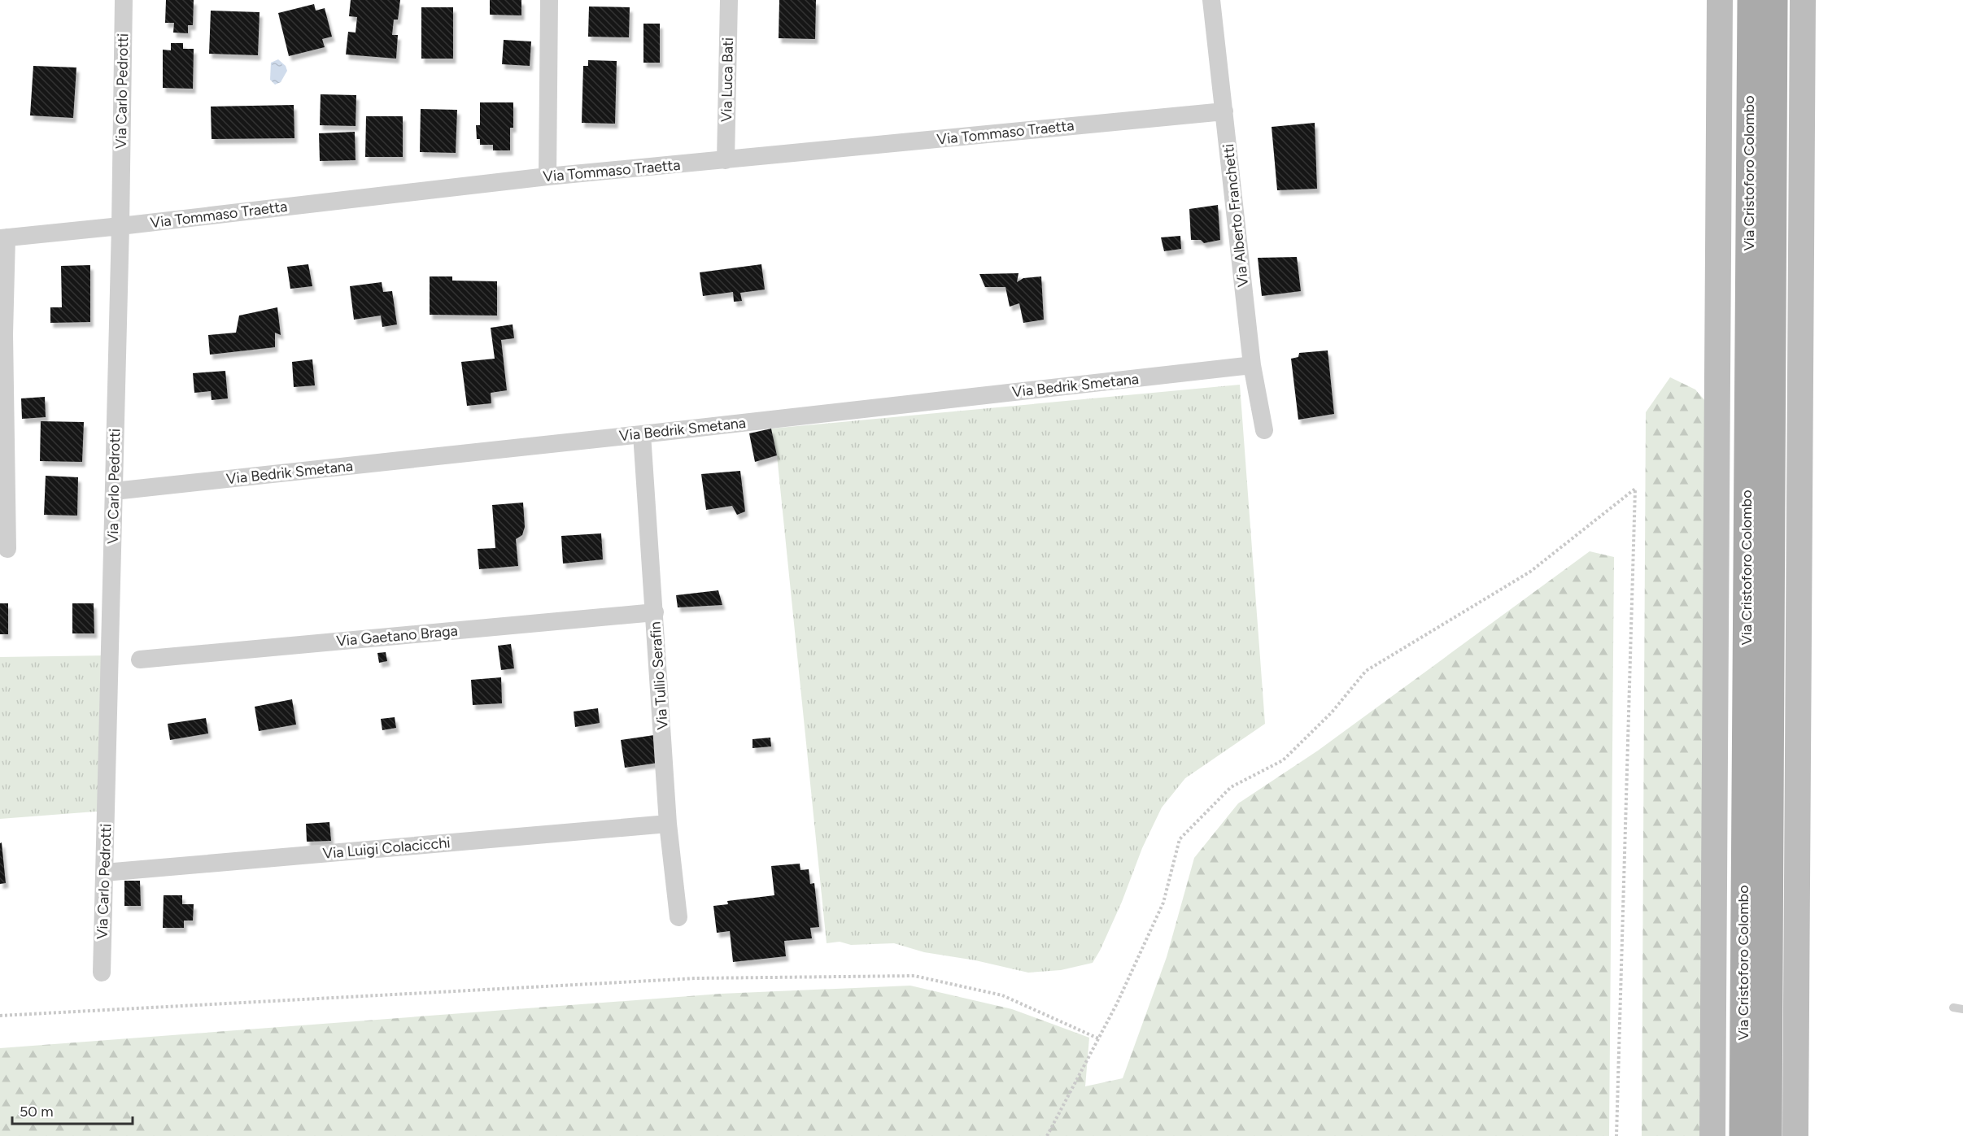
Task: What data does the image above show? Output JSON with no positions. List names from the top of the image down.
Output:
{
  "streets": {
    "main road": ["Via Cristoforo Colombo"],
    "street": [
      "Via Luca Bati",
      "Via Carlo Pedrotti",
      "Via Tommaso Traetta",
      "Via Alberto Franchetti",
      "Via Bedrik Smetana",
      "Via Gaetano Braga",
      "Via Tullio Serafin",
      "Via Luigi Colacicchi"
    ]
  },
  "crossings": [
    ["Via Luca Bati", "Via Tommaso Traetta"],
    ["Via Carlo Pedrotti", "Via Tommaso Traetta"],
    ["Via Carlo Pedrotti", "Via Bedrik Smetana"],
    ["Via Carlo Pedrotti", "Via Luigi Colacicchi"],
    ["Via Tommaso Traetta", "Via Alberto Franchetti"],
    ["Via Alberto Franchetti", "Via Bedrik Smetana"],
    ["Via Bedrik Smetana", "Via Tullio Serafin"],
    ["Via Gaetano Braga", "Via Tullio Serafin"],
    ["Via Tullio Serafin", "Via Luigi Colacicchi"]
  ],
  "scale_bar": "50 m"
}
